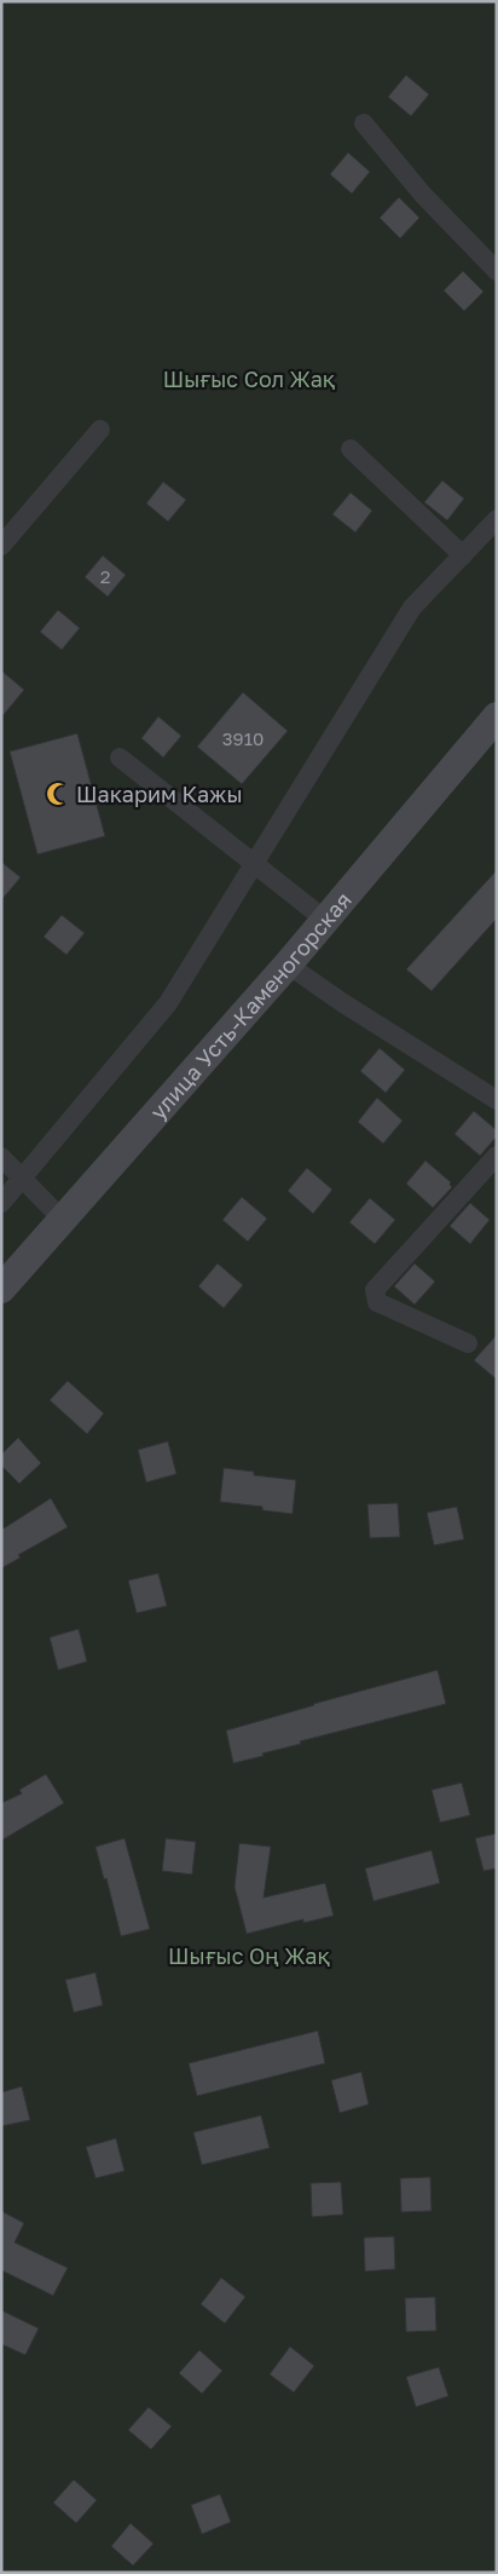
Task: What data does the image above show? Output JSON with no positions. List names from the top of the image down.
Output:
{
  "streets": {
    "street": ["улица Усть-Каменогорская"]
  },
  "parks": ["Шығыс Сол Жақ", "Шығыс Оң Жақ"],
  "places": {
    "mosque": ["Шакарим Кажы"]
  },
  "house_numbers": ["2", "3910"]
}
